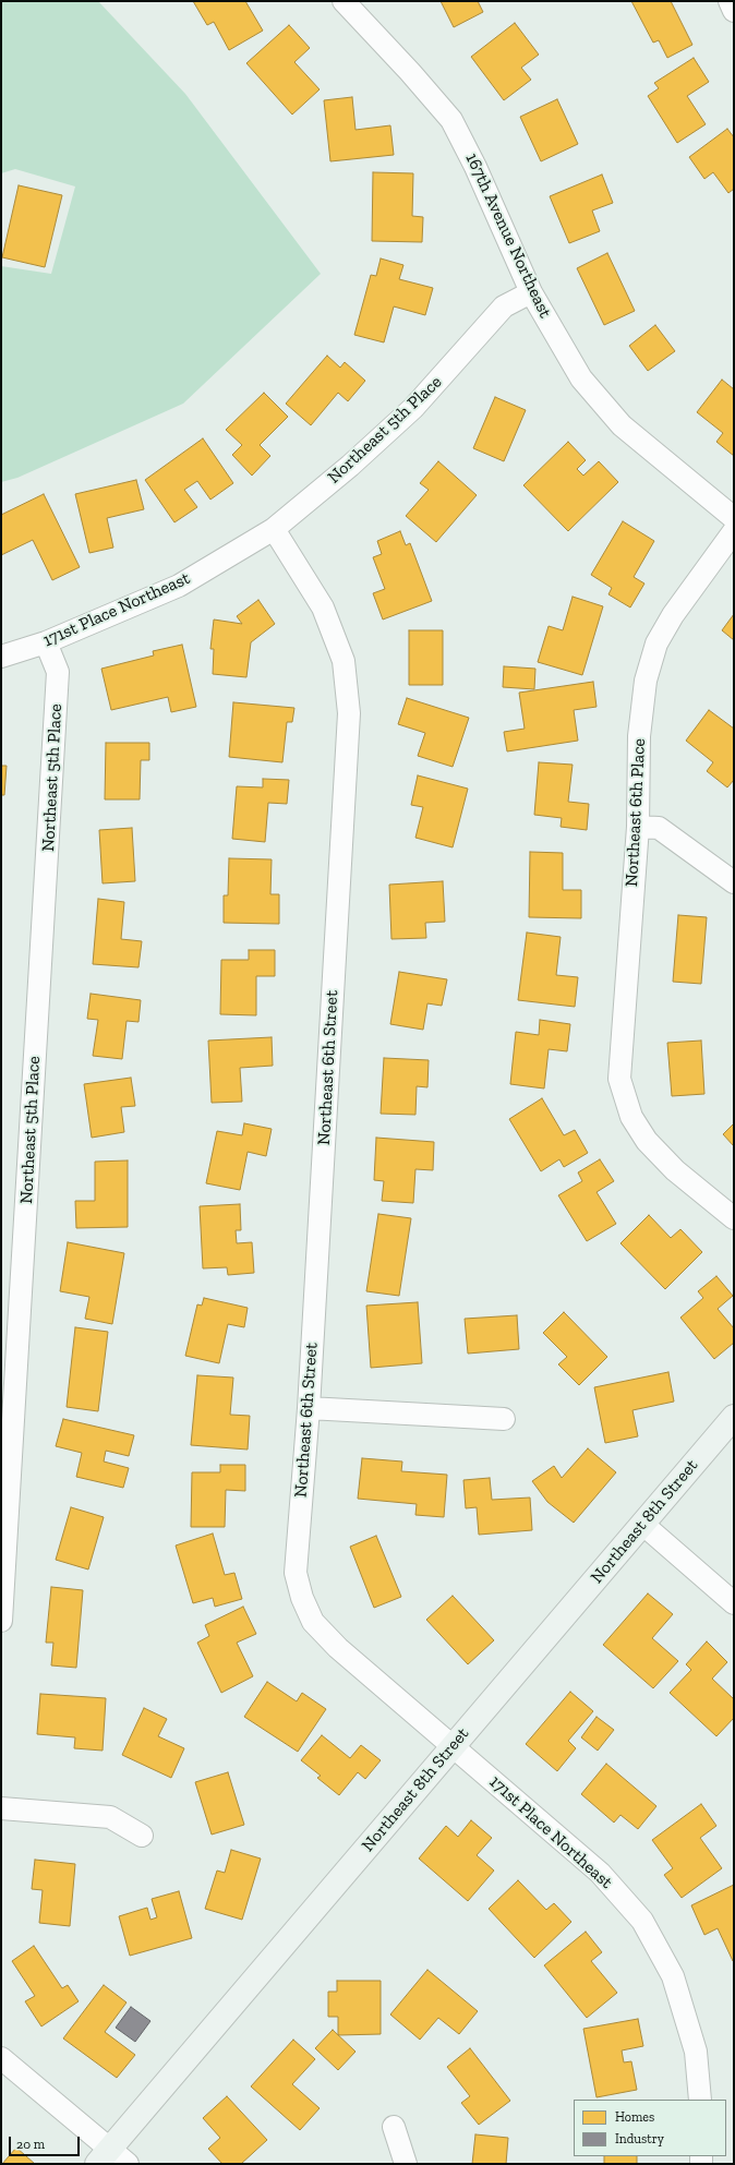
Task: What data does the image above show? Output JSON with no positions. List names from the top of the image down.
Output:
{
  "streets": {
    "street": [
      "167th Avenue Northeast",
      "Northeast 5th Place",
      "171st Place Northeast",
      "Northeast 6th Place",
      "Northeast 6th Street",
      "Northeast 8th Street"
    ]
  },
  "crossings": [
    ["167th Avenue Northeast", "Northeast 5th Place"],
    ["Northeast 5th Place", "171st Place Northeast"],
    ["Northeast 5th Place", "Northeast 6th Street"],
    ["171st Place Northeast", "Northeast 6th Street"],
    ["171st Place Northeast", "Northeast 8th Street"]
  ],
  "legend": ["Homes", "Industry"],
  "scale_bar": "20 m"
}
